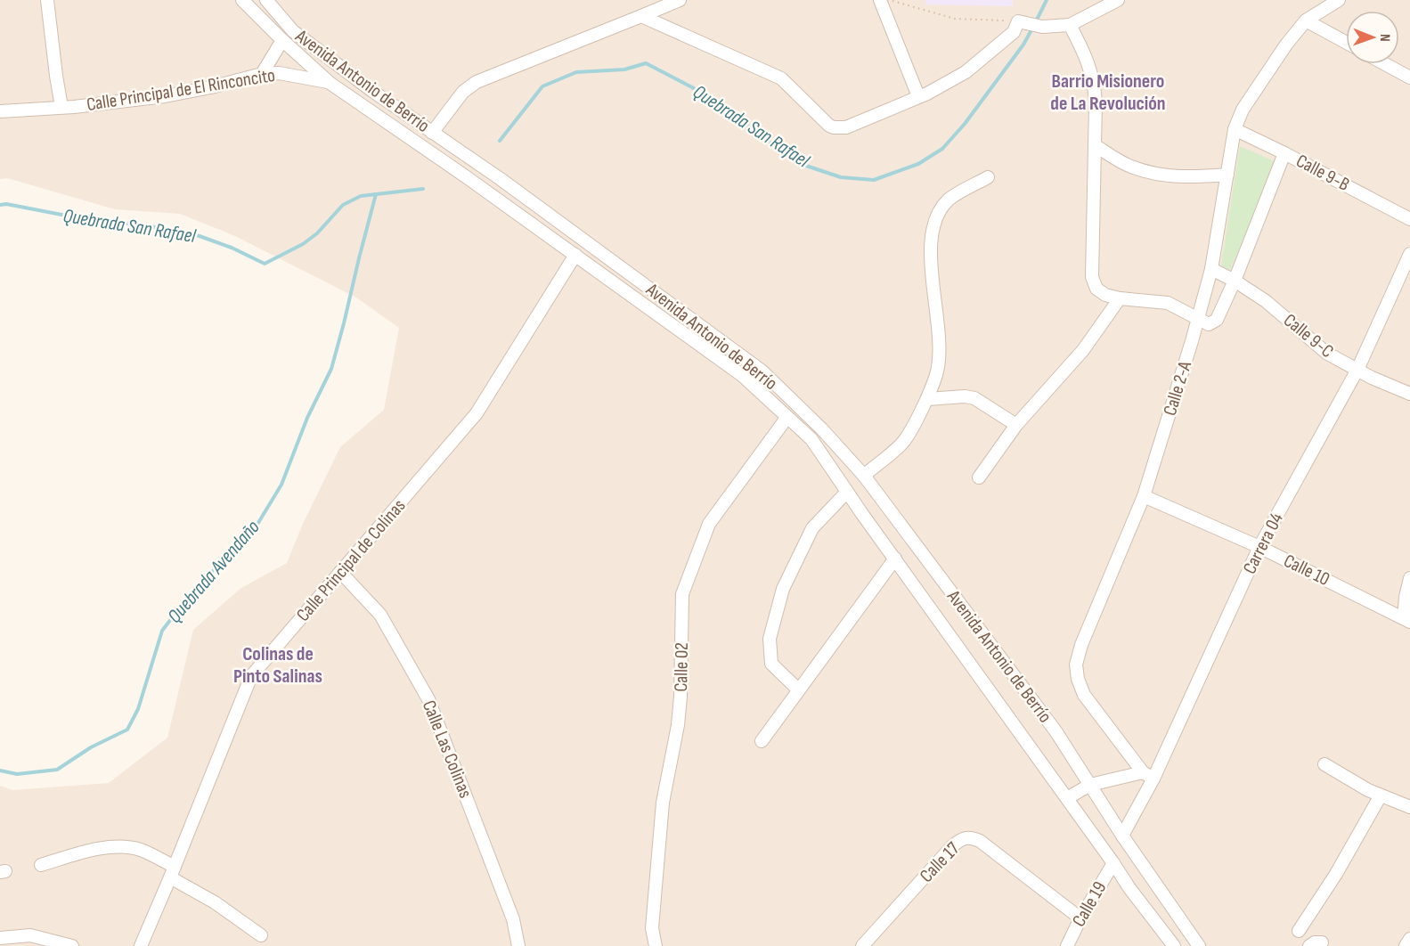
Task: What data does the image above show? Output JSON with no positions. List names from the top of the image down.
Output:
{
  "streets": {
    "street": [
      "Avenida Antonio de Berrío",
      "Calle Principal de El Rinconcito",
      "Calle 9-B",
      "Calle 9-C",
      "Calle 2-A",
      "Carrera 04",
      "Calle Principal de Colinas",
      "Calle 10",
      "Calle 02",
      "Calle Las Colinas",
      "Calle 17",
      "Calle 19"
    ]
  },
  "crossings": [
    ["Avenida Antonio de Berrío", "Calle Principal de El Rinconcito"],
    ["Avenida Antonio de Berrío", "Carrera 04"],
    ["Avenida Antonio de Berrío", "Calle Principal de Colinas"],
    ["Avenida Antonio de Berrío", "Calle 02"],
    ["Avenida Antonio de Berrío", "Calle 19"],
    ["Calle 9-B", "Calle 2-A"],
    ["Calle 9-C", "Calle 2-A"],
    ["Calle 9-C", "Carrera 04"],
    ["Calle 2-A", "Carrera 04"],
    ["Calle 2-A", "Calle 10"],
    ["Carrera 04", "Calle 10"],
    ["Calle Principal de Colinas", "Calle Las Colinas"],
    ["Calle 17", "Calle 19"]
  ],
  "districts": ["Barrio Misionero de La Revolución", "Colinas de Pinto Salinas"],
  "water": ["Quebrada San Rafael", "Quebrada Avendaño"],
  "north": "right"
}
